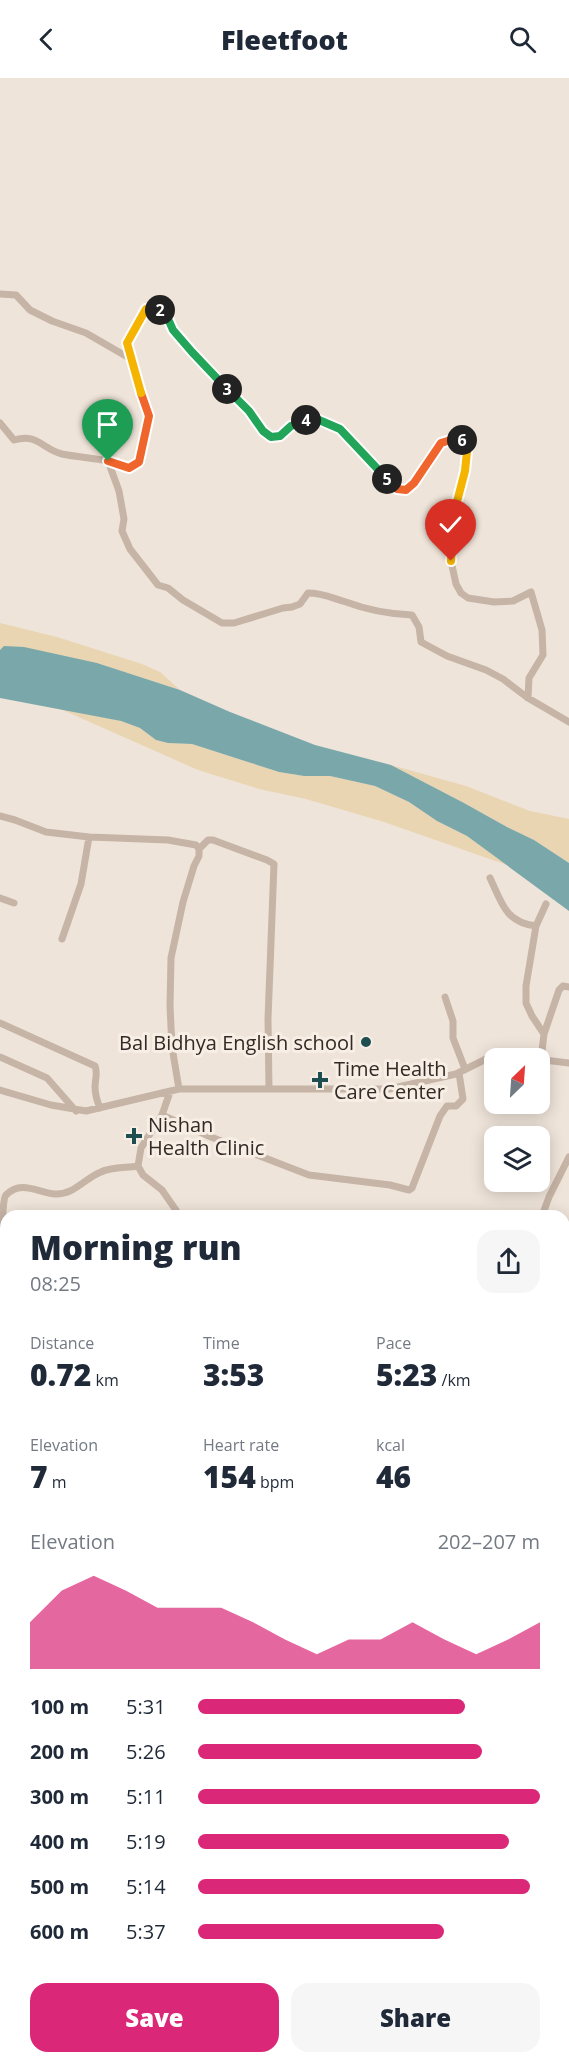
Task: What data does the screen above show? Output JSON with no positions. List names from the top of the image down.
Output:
{
  "places": {
    "other": ["Bal Bidhya English school"],
    "health": ["Time Health Care Center", "Nishan Health Clinic"]
  },
  "north": "top right",
  "page": {
    "header": "Fleetfoot",
    "pins": [
      "2",
      "3",
      "4",
      "6",
      "5"
    ],
    "heading": ["Morning run", "08:25"],
    "stats": [
      ["Distance", "0.72 km"],
      ["Time", "3:53"],
      ["Pace", "5:23 /km"],
      ["Elevation", "7 m"],
      ["Heart rate", "154 bpm"],
      ["kcal", "46"]
    ],
    "chart": ["Elevation", "202–207 m"],
    "list": [
      {
        "name": "100 m",
        "note": "5:31"
      },
      {
        "name": "200 m",
        "note": "5:26"
      },
      {
        "name": "300 m",
        "note": "5:11"
      },
      {
        "name": "400 m",
        "note": "5:19"
      },
      {
        "name": "500 m",
        "note": "5:14"
      },
      {
        "name": "600 m",
        "note": "5:37"
      }
    ],
    "buttons": ["Save", "Share"]
  }
}
